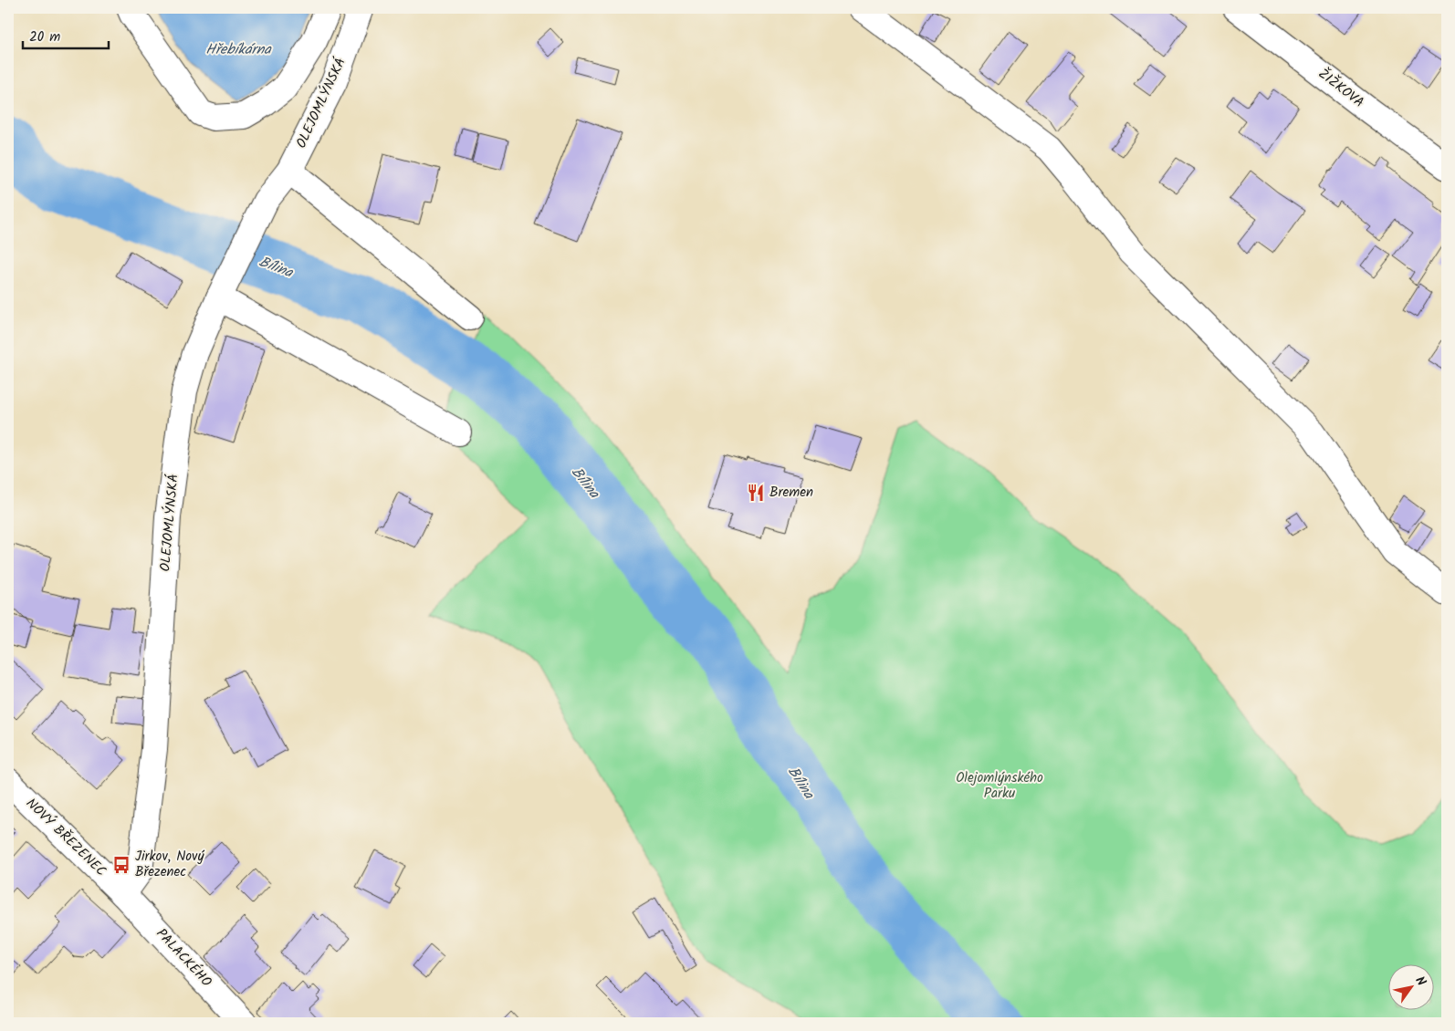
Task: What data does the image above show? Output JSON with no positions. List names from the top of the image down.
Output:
{
  "streets": {
    "street": [
      "ŽIŽKOVA",
      "OLEJOMLÝNSKÁ",
      "NOVÝ BŘEZENEC",
      "PALACKÉHO"
    ]
  },
  "crossings": [
    ["OLEJOMLÝNSKÁ", "NOVÝ BŘEZENEC"],
    ["OLEJOMLÝNSKÁ", "PALACKÉHO"],
    ["NOVÝ BŘEZENEC", "PALACKÉHO"]
  ],
  "water": ["Hřebíkárna", "Bílina"],
  "parks": ["Olejomlýnského Parku"],
  "places": {
    "restaurant": ["Bremen"],
    "bus stop": ["Jirkov, Nový Březenec"]
  },
  "scale_bar": "20 m",
  "north": "top right"
}
